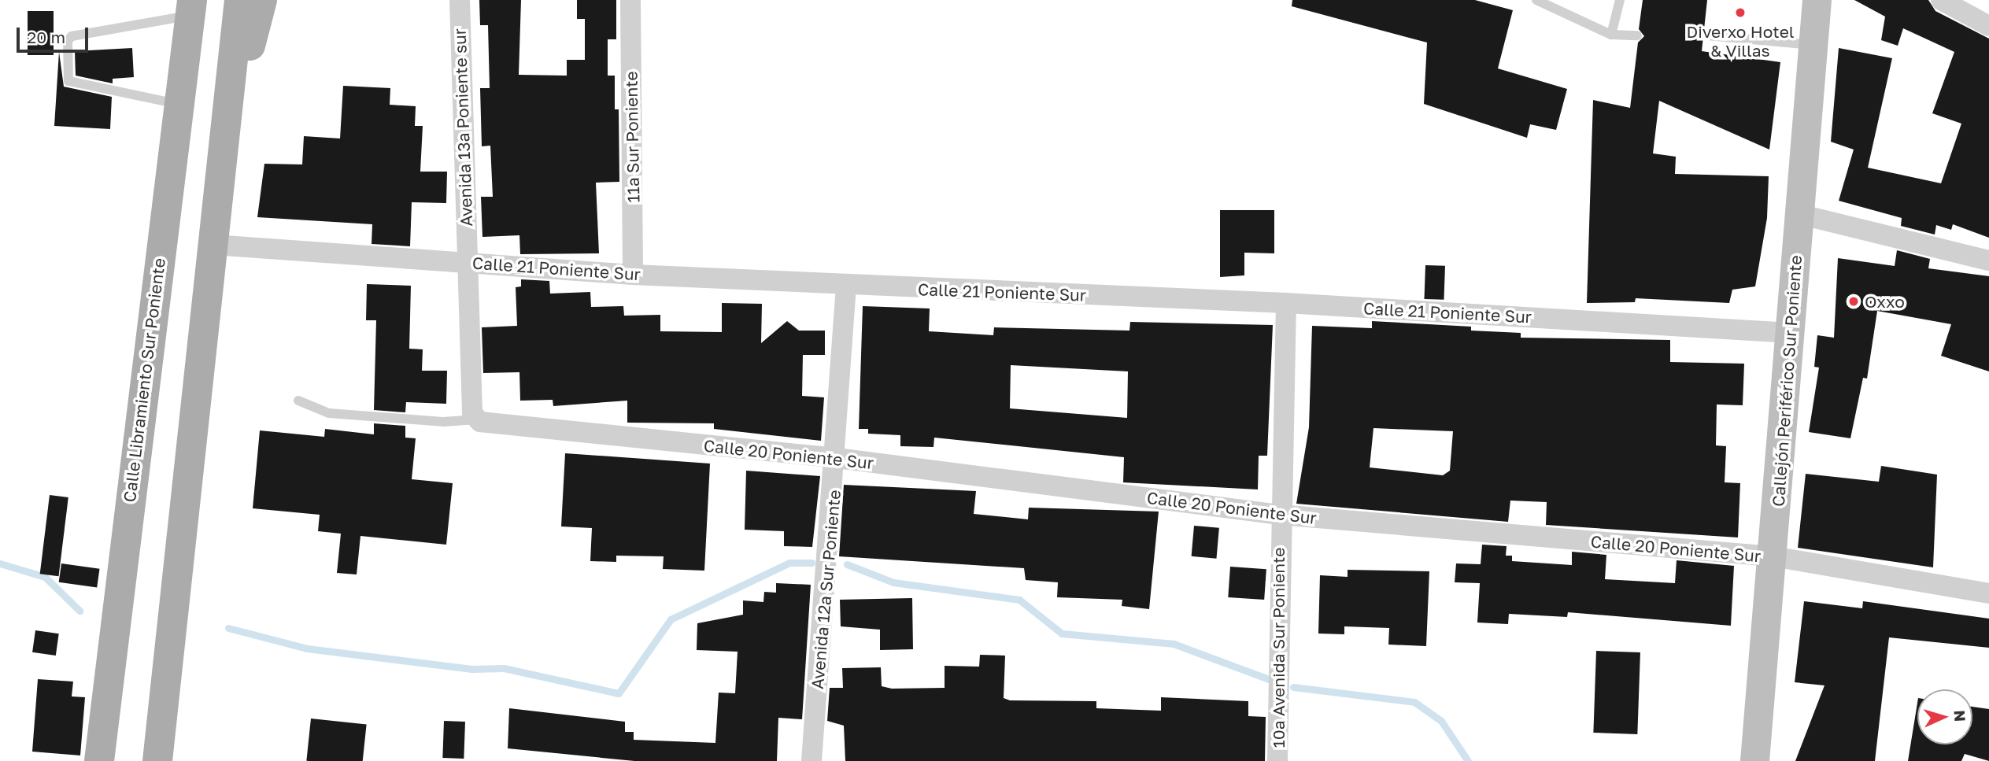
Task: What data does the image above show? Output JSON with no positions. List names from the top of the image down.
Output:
{
  "streets": {
    "main road": ["Calle Libramiento Sur Poniente", "Callejón Periférico Sur Poniente"],
    "street": [
      "Avenida 13a Poniente sur",
      "11a Sur Poniente",
      "Calle 21 Poniente Sur",
      "Calle 20 Poniente Sur",
      "Avenida 12a Sur Poniente",
      "10a Avenida Sur Poniente"
    ]
  },
  "crossings": [
    ["Avenida 13a Poniente sur", "Calle 21 Poniente Sur"],
    ["Avenida 13a Poniente sur", "Calle 20 Poniente Sur"],
    ["11a Sur Poniente", "Calle 21 Poniente Sur"],
    ["Calle 21 Poniente Sur", "Callejón Periférico Sur Poniente"],
    ["Calle 21 Poniente Sur", "Avenida 12a Sur Poniente"],
    ["Calle 21 Poniente Sur", "10a Avenida Sur Poniente"],
    ["Callejón Periférico Sur Poniente", "Calle 20 Poniente Sur"],
    ["Calle 20 Poniente Sur", "Avenida 12a Sur Poniente"],
    ["Calle 20 Poniente Sur", "10a Avenida Sur Poniente"]
  ],
  "places": ["Diverxo Hotel & Villas", "Oxxo"],
  "scale_bar": "20 m",
  "north": "right"
}
